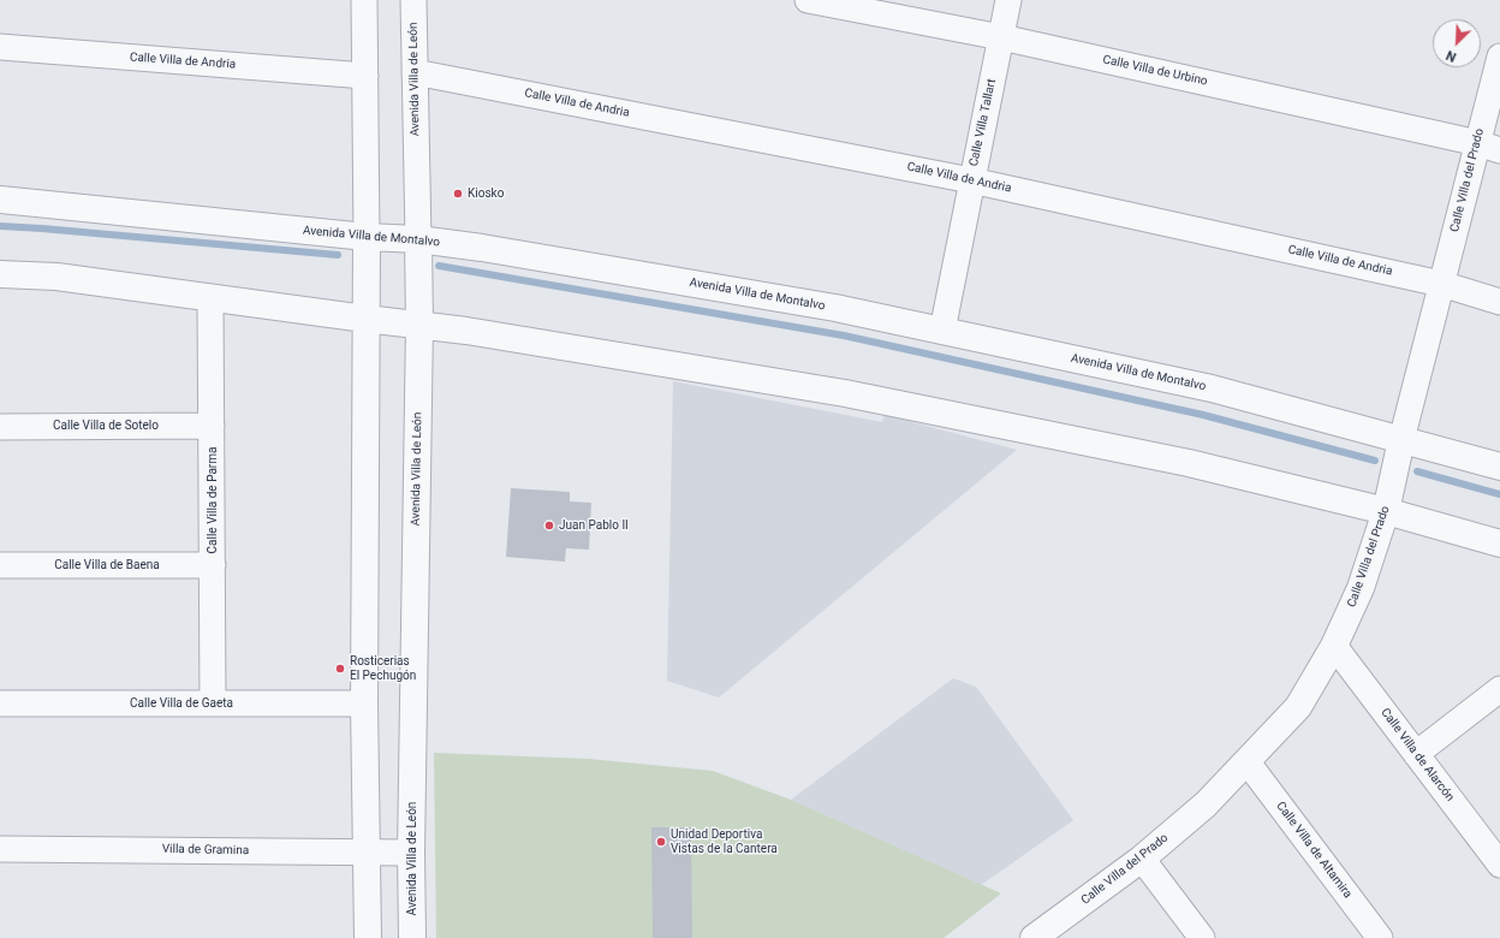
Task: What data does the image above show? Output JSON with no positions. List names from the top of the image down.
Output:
{
  "streets": {
    "street": [
      "Calle Villa de Andria",
      "Calle Villa de Urbino",
      "Avenida Villa de León",
      "Calle Villa Tallart",
      "Calle Villa del Prado",
      "Avenida Villa de Montalvo",
      "Calle Villa de Sotelo",
      "Calle Villa de Parma",
      "Calle Villa de Baena",
      "Calle Villa de Gaeta",
      "Calle Villa de Alarcón",
      "Villa de Gramina",
      "Calle Villa de Altamira"
    ]
  },
  "crossings": [
    ["Calle Villa de Andria", "Avenida Villa de León"],
    ["Calle Villa de Andria", "Calle Villa Tallart"],
    ["Calle Villa de Andria", "Calle Villa del Prado"],
    ["Calle Villa de Urbino", "Calle Villa Tallart"],
    ["Calle Villa de Urbino", "Calle Villa del Prado"],
    ["Avenida Villa de León", "Avenida Villa de Montalvo"],
    ["Avenida Villa de León", "Villa de Gramina"],
    ["Calle Villa Tallart", "Avenida Villa de Montalvo"],
    ["Calle Villa del Prado", "Avenida Villa de Montalvo"],
    ["Calle Villa del Prado", "Calle Villa de Alarcón"],
    ["Calle Villa del Prado", "Calle Villa de Altamira"],
    ["Calle Villa de Sotelo", "Calle Villa de Parma"],
    ["Calle Villa de Parma", "Calle Villa de Baena"],
    ["Calle Villa de Parma", "Calle Villa de Gaeta"]
  ],
  "places": [
    "Kiosko",
    "Juan Pablo II",
    "Rosticerias El Pechugón",
    "Unidad Deportiva Vistas de la Cantera"
  ],
  "north": "bottom left"
}
